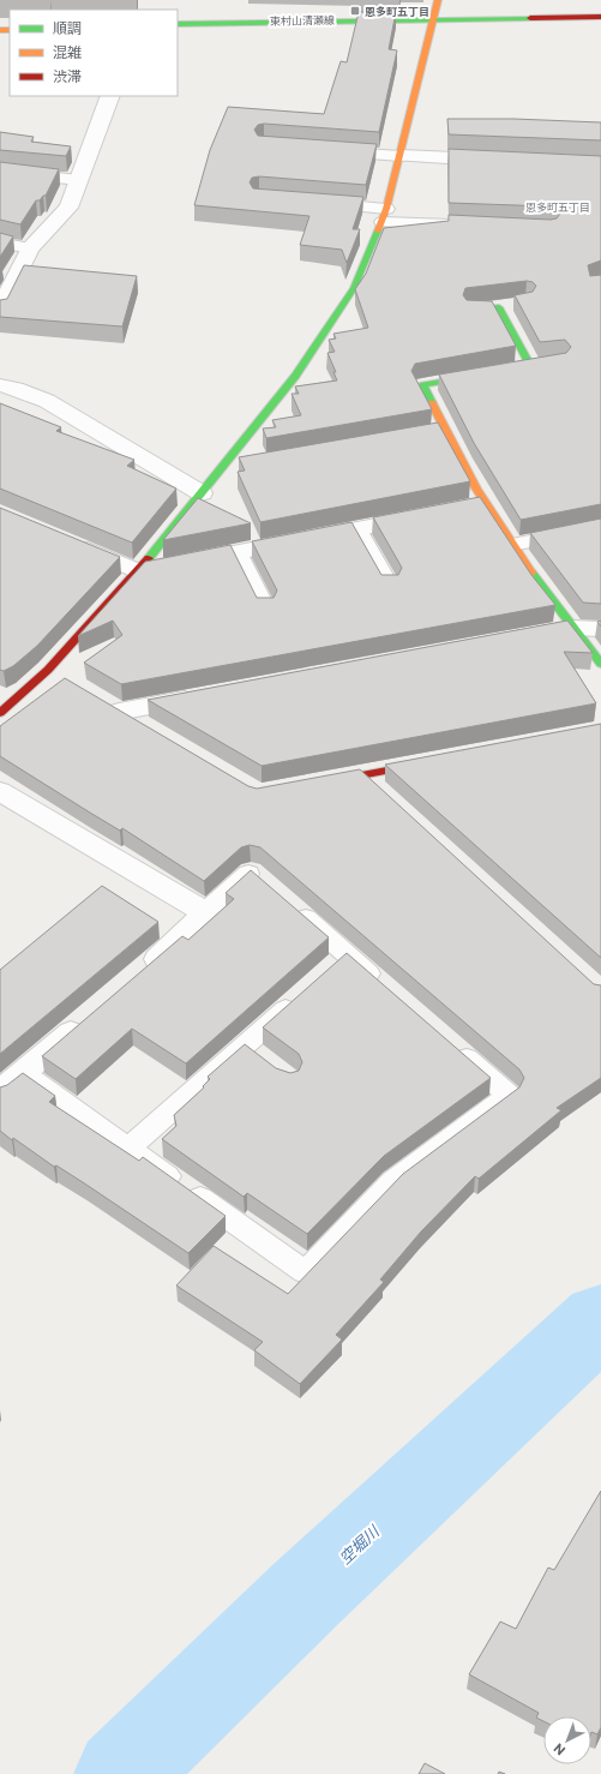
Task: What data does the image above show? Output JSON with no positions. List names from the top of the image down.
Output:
{
  "streets": {
    "street": ["東村山清瀬線"]
  },
  "districts": ["恩多町五丁目"],
  "water": ["空堀川"],
  "places": {
    "transit": ["恩多町五丁目"]
  },
  "legend": ["順調", "混雑", "渋滞"],
  "north": "bottom left"
}
